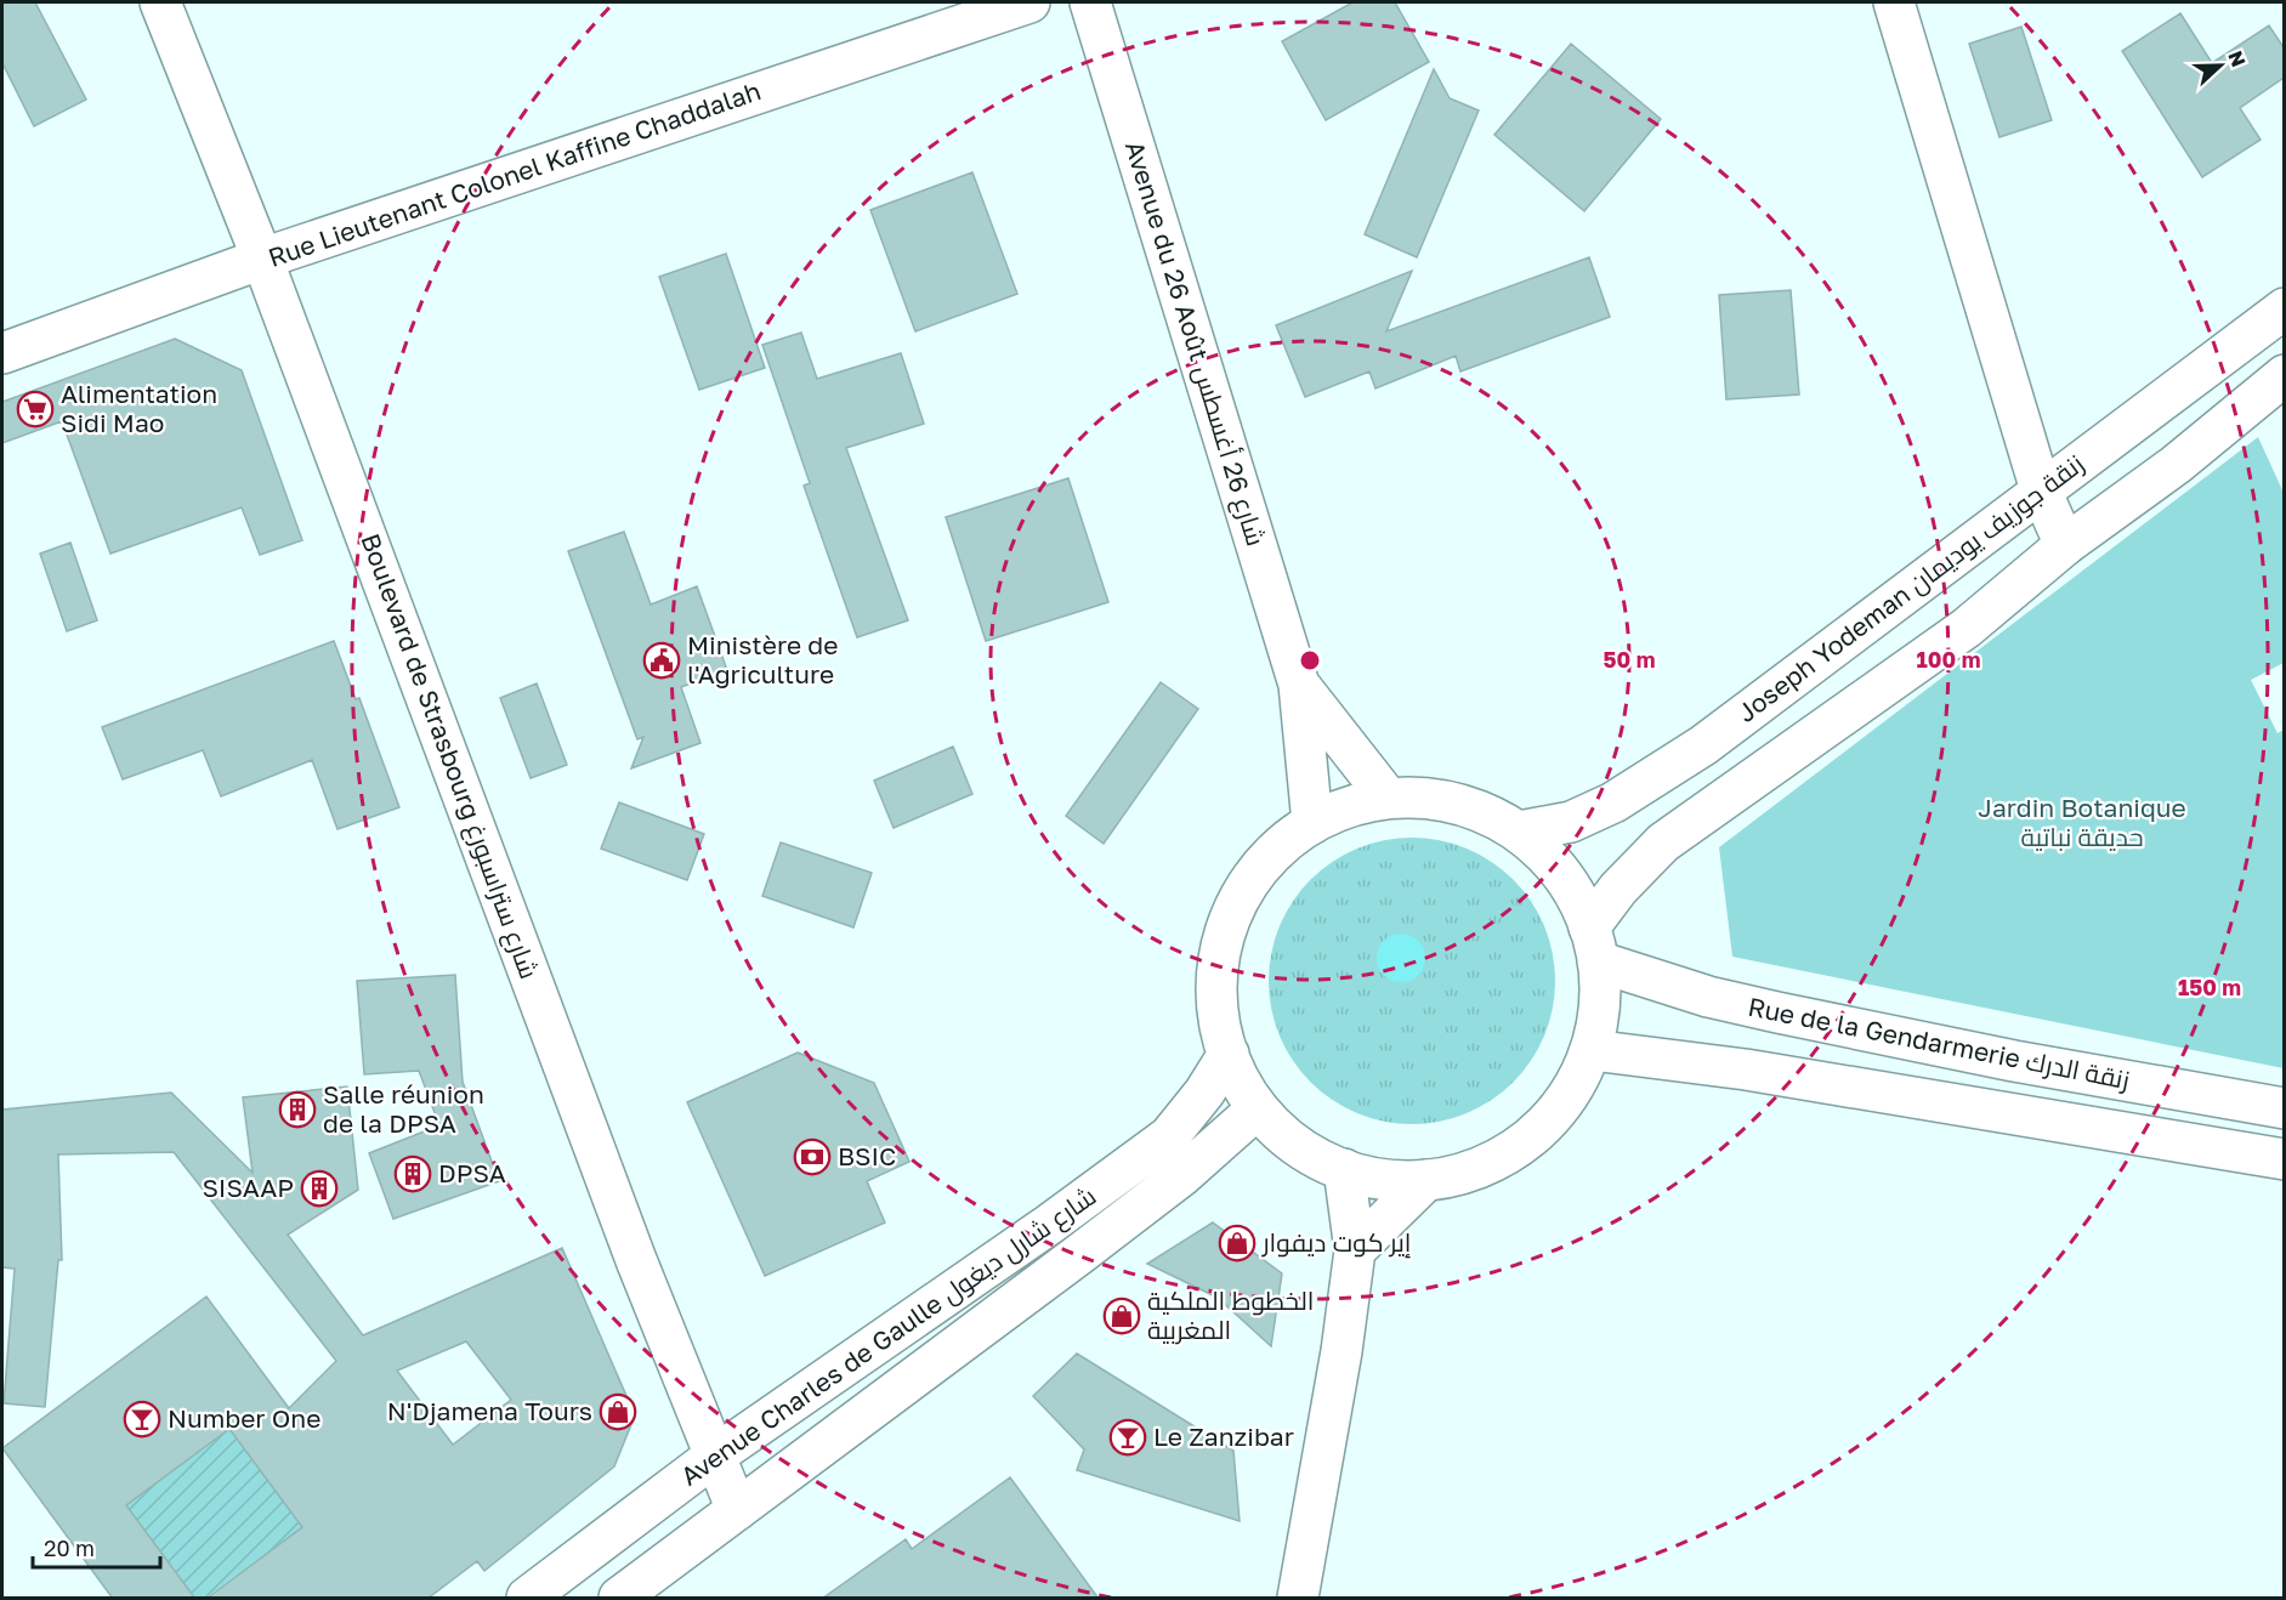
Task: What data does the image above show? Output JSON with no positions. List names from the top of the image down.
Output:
{
  "streets": {
    "main road": [
      "Rue Lieutenant Colonel Kaffine Chaddalah",
      "Avenue du 26 Août شارع 26 أغسطس",
      "Joseph Yodeman زنقة جوزيف يوديمان",
      "Boulevard de Strasbourg شارع ستراسبورغ",
      "Rue de la Gendarmerie زنقة الدرك",
      "Avenue Charles de Gaulle شارع شارل ديغول"
    ]
  },
  "crossings": [
    ["Rue Lieutenant Colonel Kaffine Chaddalah", "Boulevard de Strasbourg شارع ستراسبورغ"],
    ["Boulevard de Strasbourg شارع ستراسبورغ", "Avenue Charles de Gaulle شارع شارل ديغول"]
  ],
  "parks": ["Jardin Botanique حديقة نباتية"],
  "places": {
    "supermarket": ["Alimentation Sidi Mao"],
    "public building": ["Ministère de l'Agriculture"],
    "building": ["Salle réunion de la DPSA", "DPSA", "SISAAP"],
    "bank": ["BSIC"],
    "shop": ["إير كوت ديفوار", "الخطوط الملكية المغربية", "N'Djamena Tours"],
    "bar": ["Number One", "Le Zanzibar"]
  },
  "scale_bar": "20 m",
  "north": "right",
  "rings": ["50 m", "100 m", "150 m"]
}
